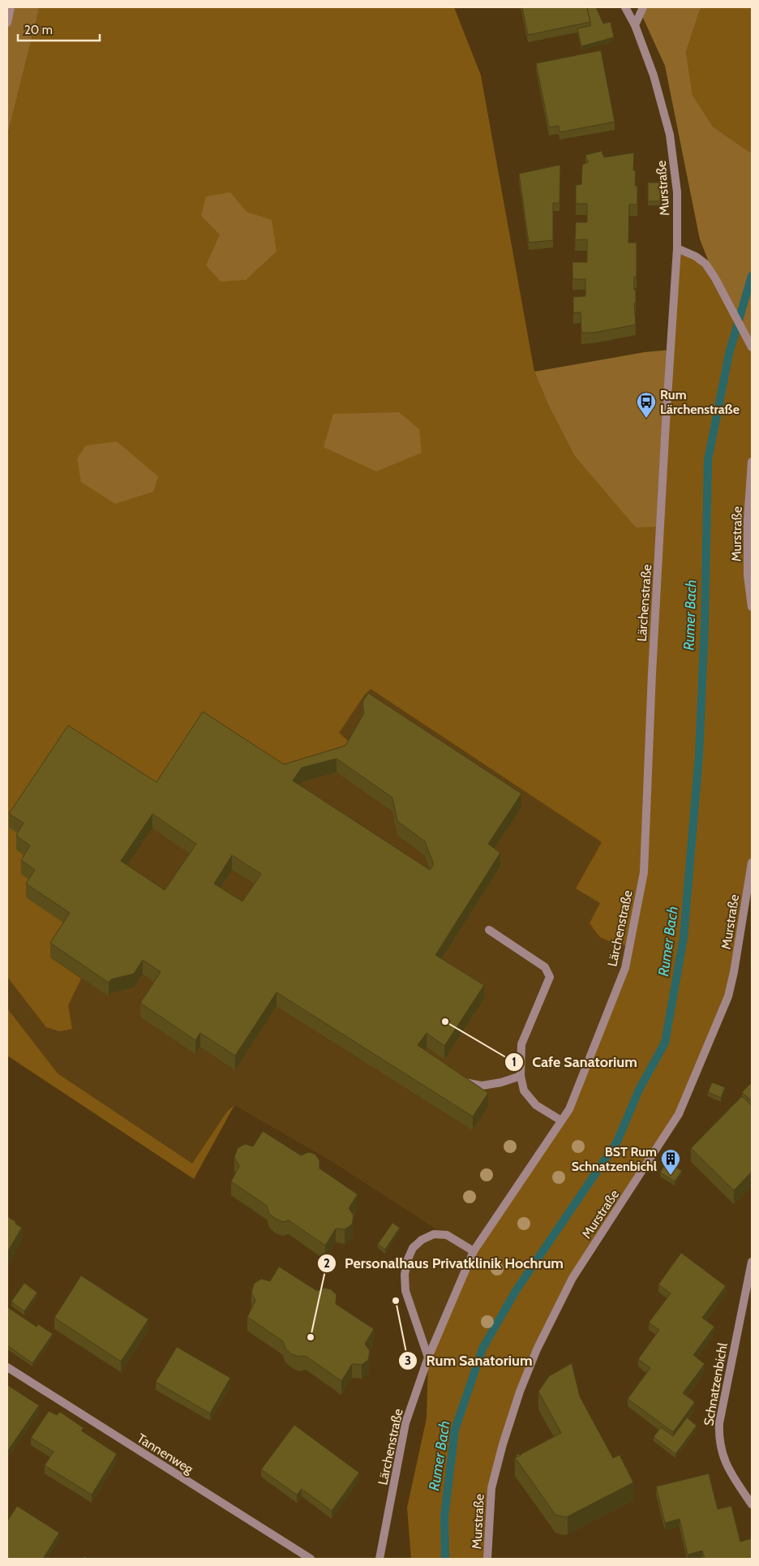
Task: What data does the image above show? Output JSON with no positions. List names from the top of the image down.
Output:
{
  "streets": {
    "street": [
      "Murstraße",
      "Lärchenstraße",
      "Schnatzenbichl",
      "Tannenweg"
    ]
  },
  "crossings": [
    ["Murstraße", "Lärchenstraße"]
  ],
  "water": ["Rumer Bach"],
  "places": {
    "bus stop": ["Rum Lärchenstraße"],
    "other": ["Cafe Sanatorium", "Rum Sanatorium", "Personalhaus Privatklinik Hochrum"],
    "building": ["BST Rum Schnatzenbichl"]
  },
  "scale_bar": "20 m"
}
